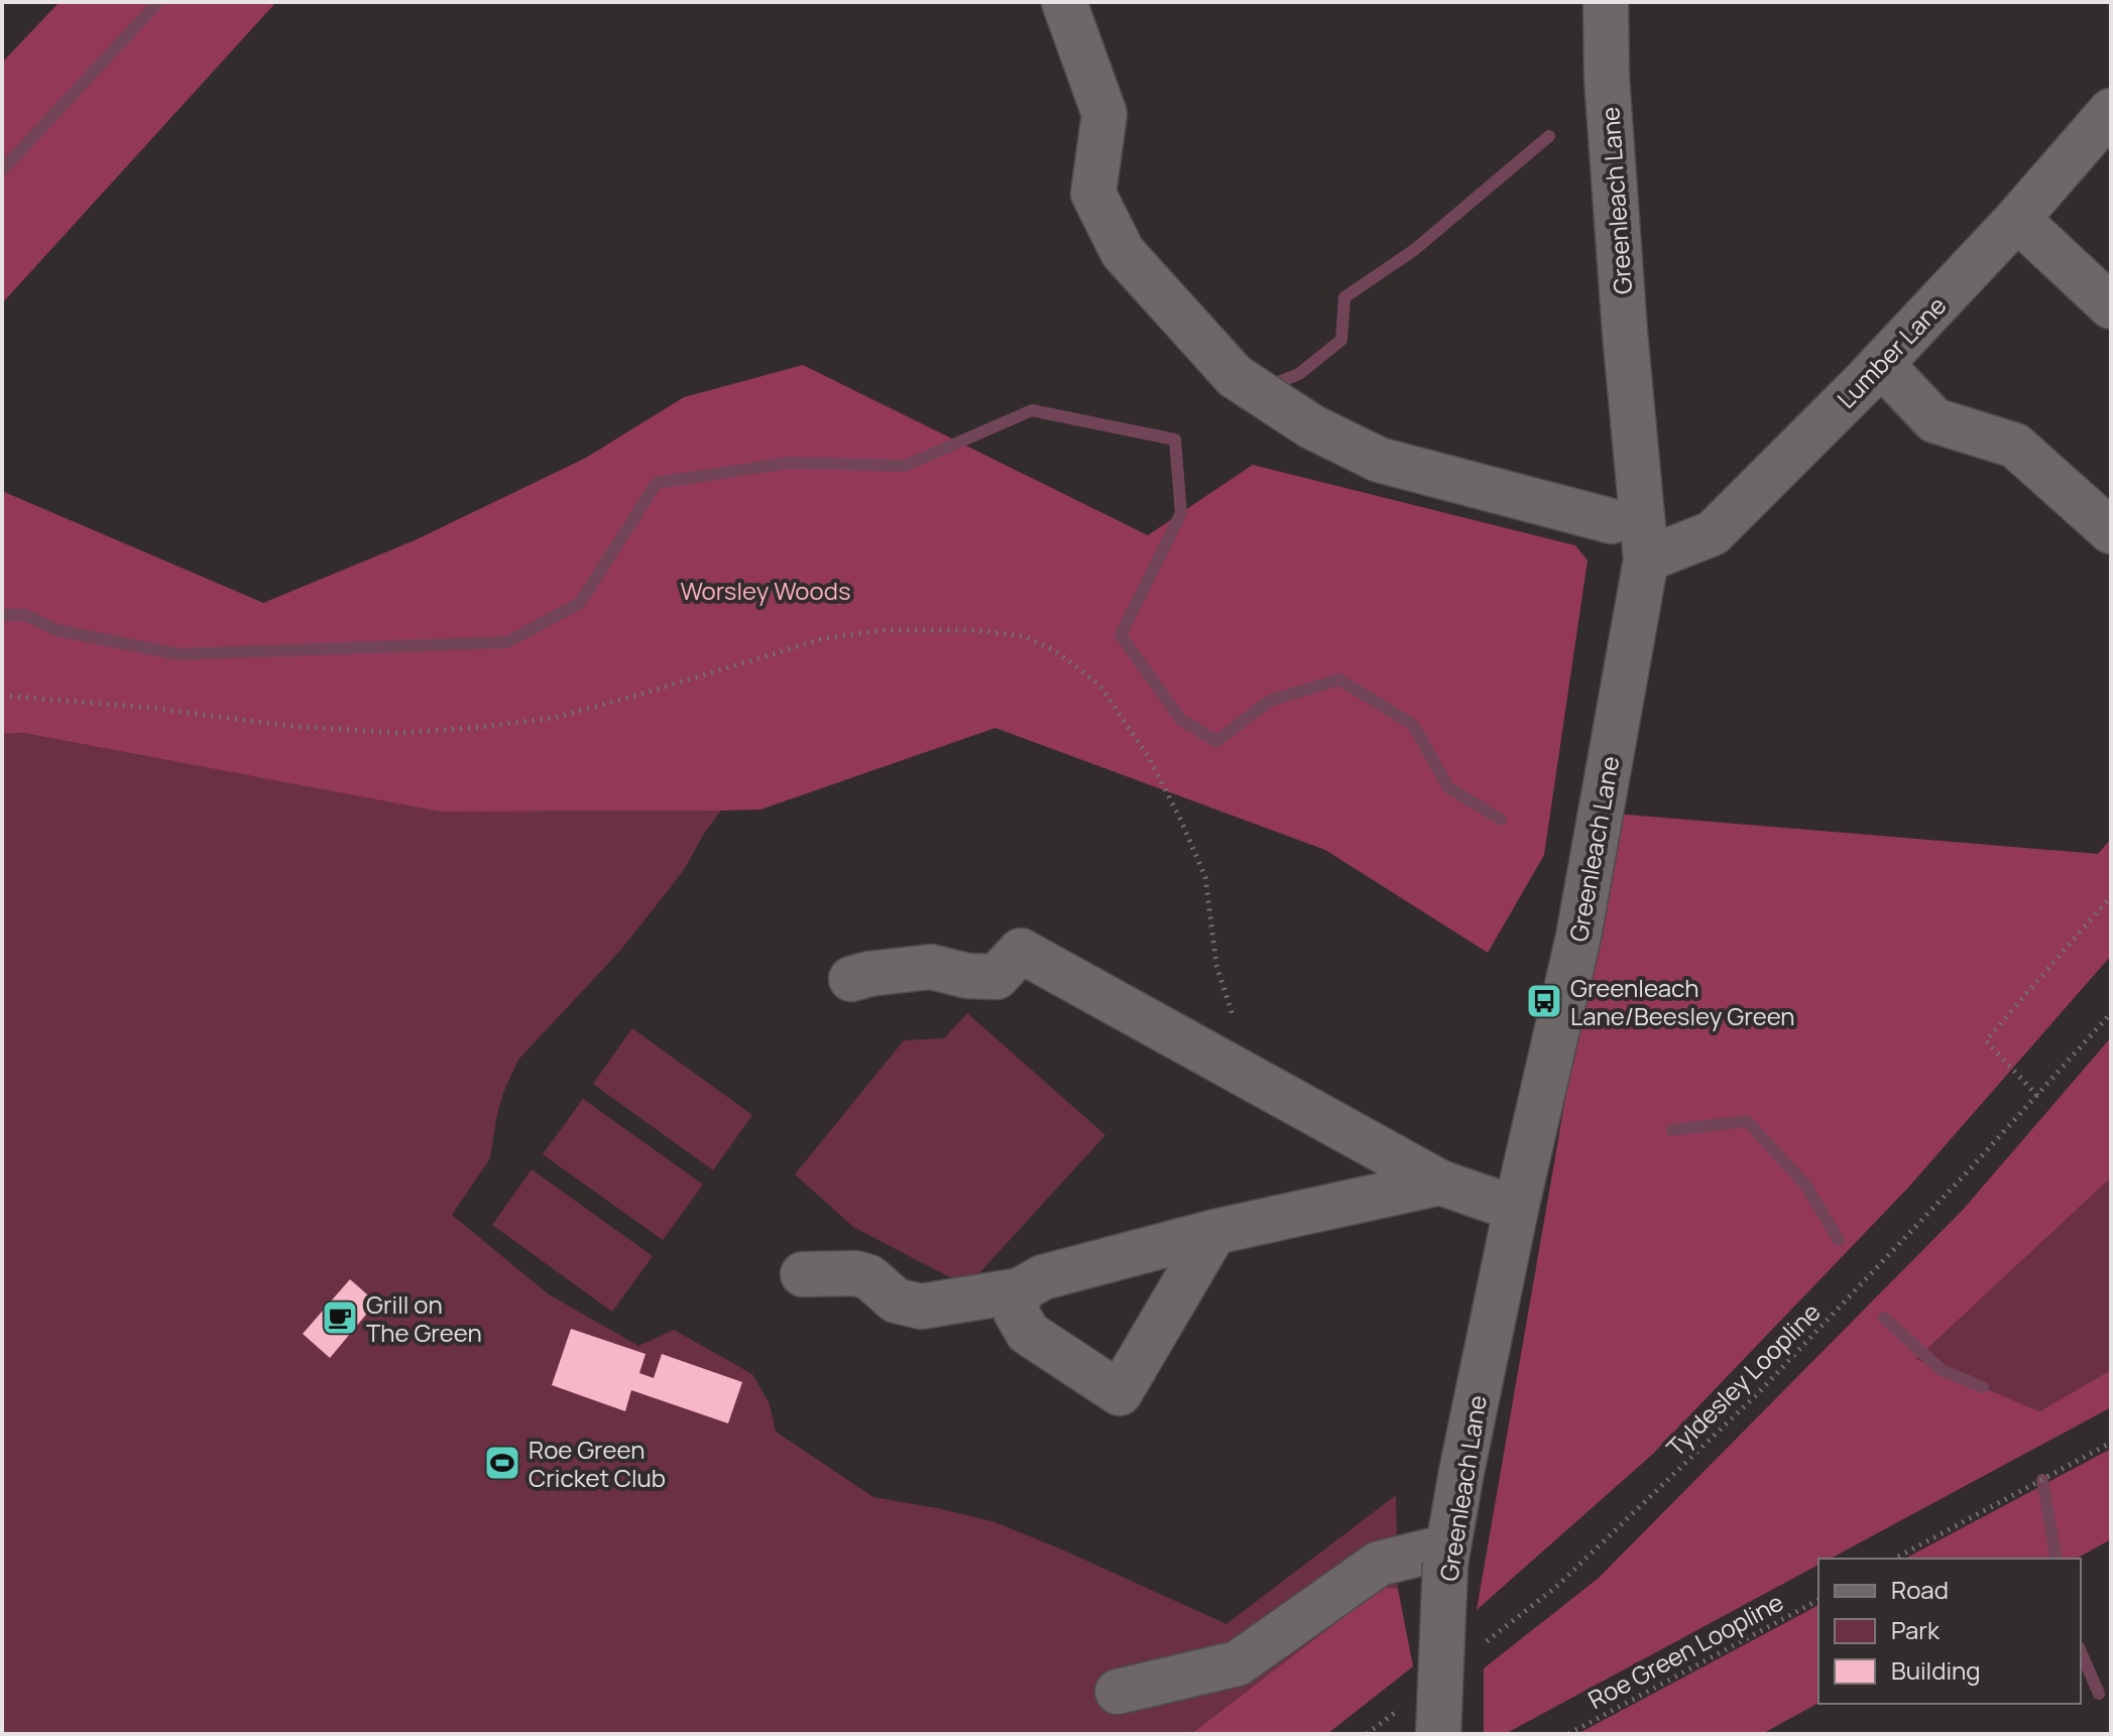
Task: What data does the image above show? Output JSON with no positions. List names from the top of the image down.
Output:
{
  "streets": {
    "street": ["Greenleach Lane", "Lumber Lane"],
    "path": ["Tyldesley Loopline", "Roe Green Loopline"]
  },
  "crossings": [
    ["Greenleach Lane", "Lumber Lane"]
  ],
  "parks": ["Worsley Woods"],
  "places": {
    "bus stop": ["Greenleach Lane/Beesley Green"],
    "cafe": ["Grill on The Green"],
    "sports": ["Roe Green Cricket Club"]
  },
  "legend": ["Road", "Park", "Building"]
}
